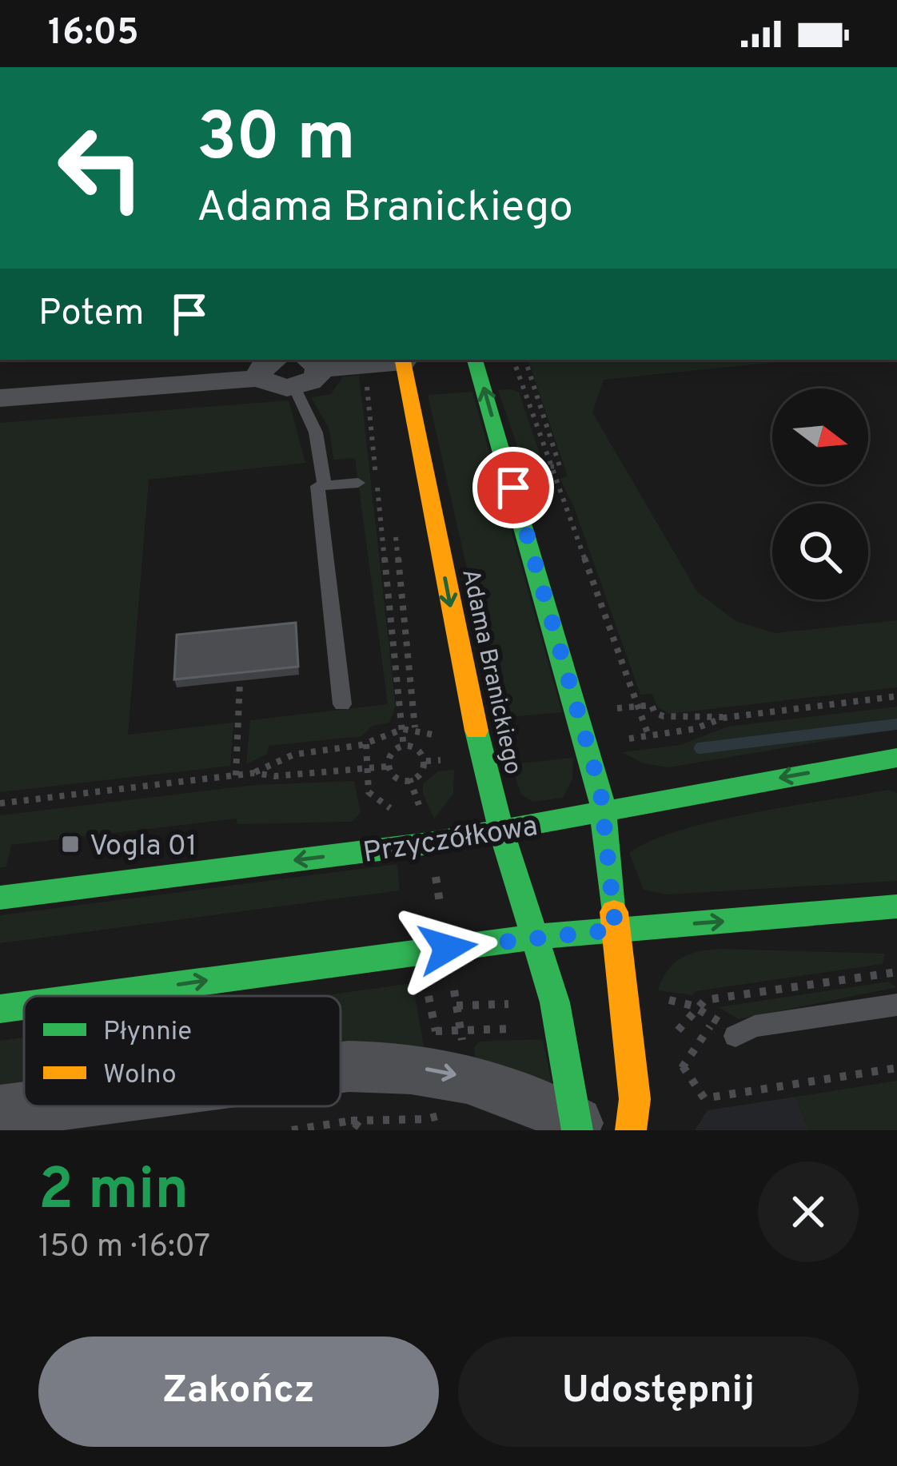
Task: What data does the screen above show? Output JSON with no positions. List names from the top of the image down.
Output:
{
  "streets": {
    "main road": ["Adama Branickiego", "Przyczółkowa"]
  },
  "crossings": [
    ["Adama Branickiego", "Przyczółkowa"]
  ],
  "places": {
    "transit": ["Vogla 01"]
  },
  "legend": ["Płynnie", "Wolno"],
  "north": "right",
  "page": {
    "status": "16:05",
    "turn": ["30 m", "Adama Branickiego"],
    "then": "Potem",
    "heading": ["2 min", "150 m · 16:07"],
    "buttons": ["Zakończ", "Udostępnij"]
  }
}
